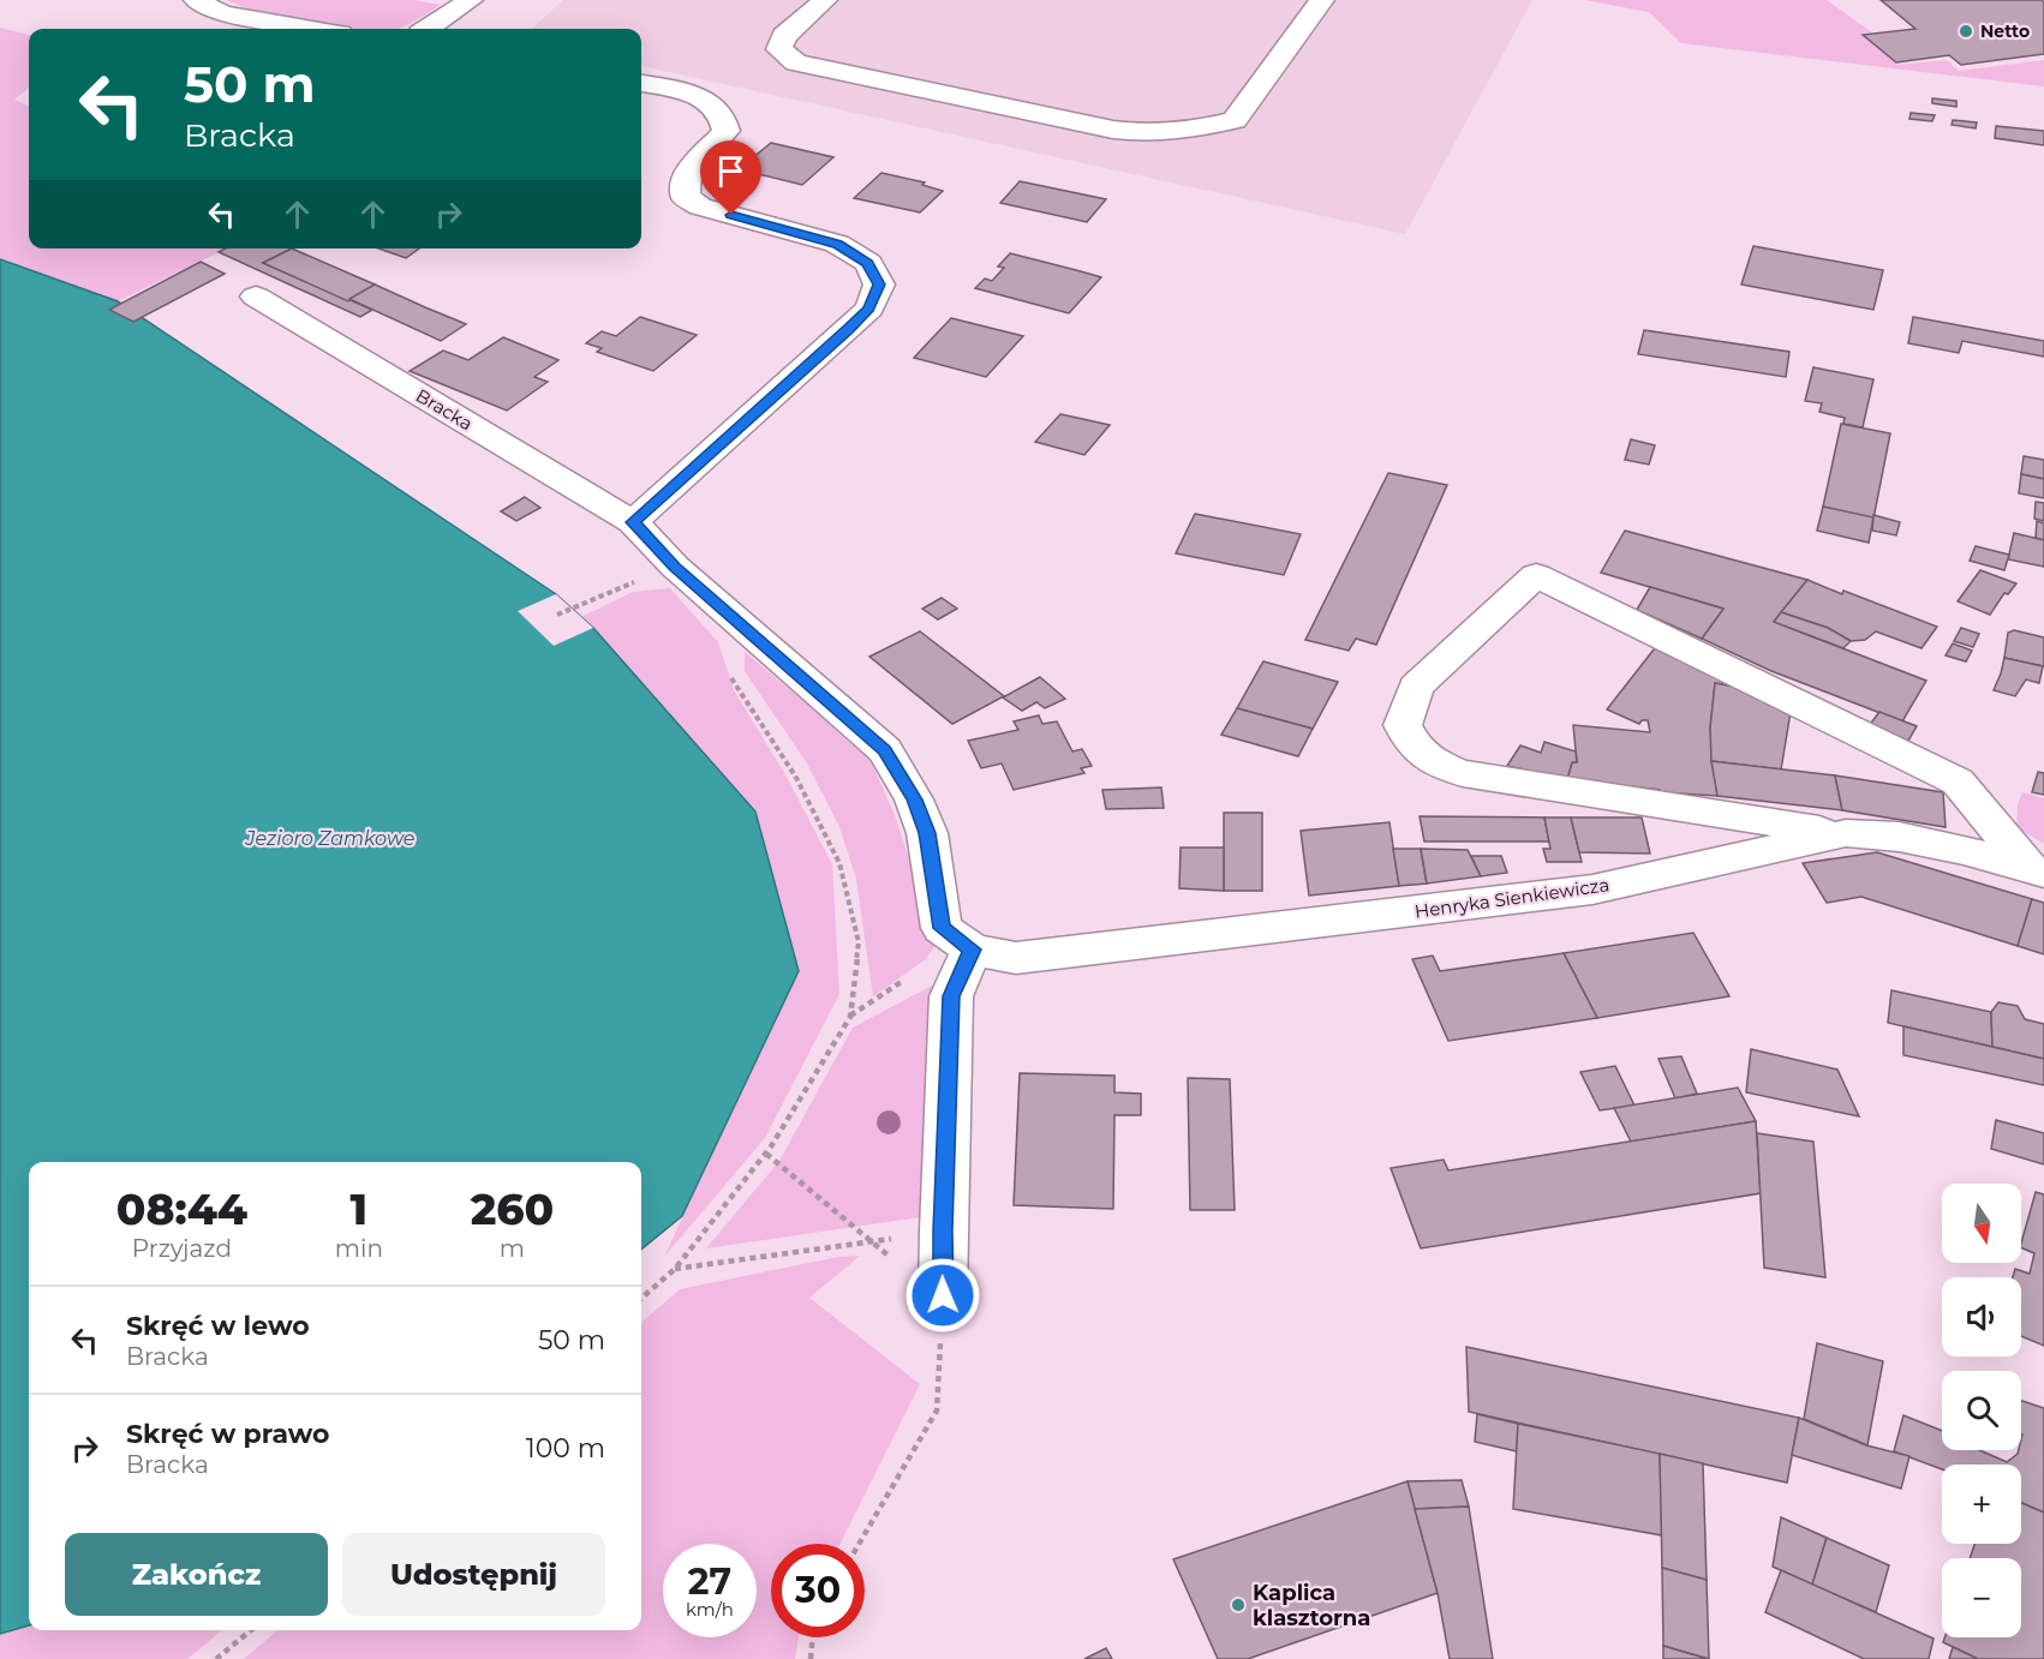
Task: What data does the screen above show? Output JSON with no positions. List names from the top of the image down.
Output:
{
  "streets": {
    "street": ["Bracka", "Henryka Sienkiewicza"]
  },
  "crossings": [
    ["Bracka", "Henryka Sienkiewicza"]
  ],
  "water": ["Jezioro Zamkowe"],
  "places": ["Netto", "Kaplica klasztorna"],
  "north": "bottom",
  "page": {
    "turn": ["50 m", "Bracka"],
    "eta": [
      "08:44",
      "Przyjazd",
      "1",
      "min",
      "260",
      "m"
    ],
    "map_buttons": ["+", "−"],
    "list": [
      {
        "name": "Skręć w lewo",
        "note": "Bracka",
        "value": "50 m"
      },
      {
        "name": "Skręć w prawo",
        "note": "Bracka",
        "value": "100 m"
      }
    ],
    "buttons": ["Zakończ", "Udostępnij"],
    "speed": "27 km/h",
    "limit": "30"
  }
}
